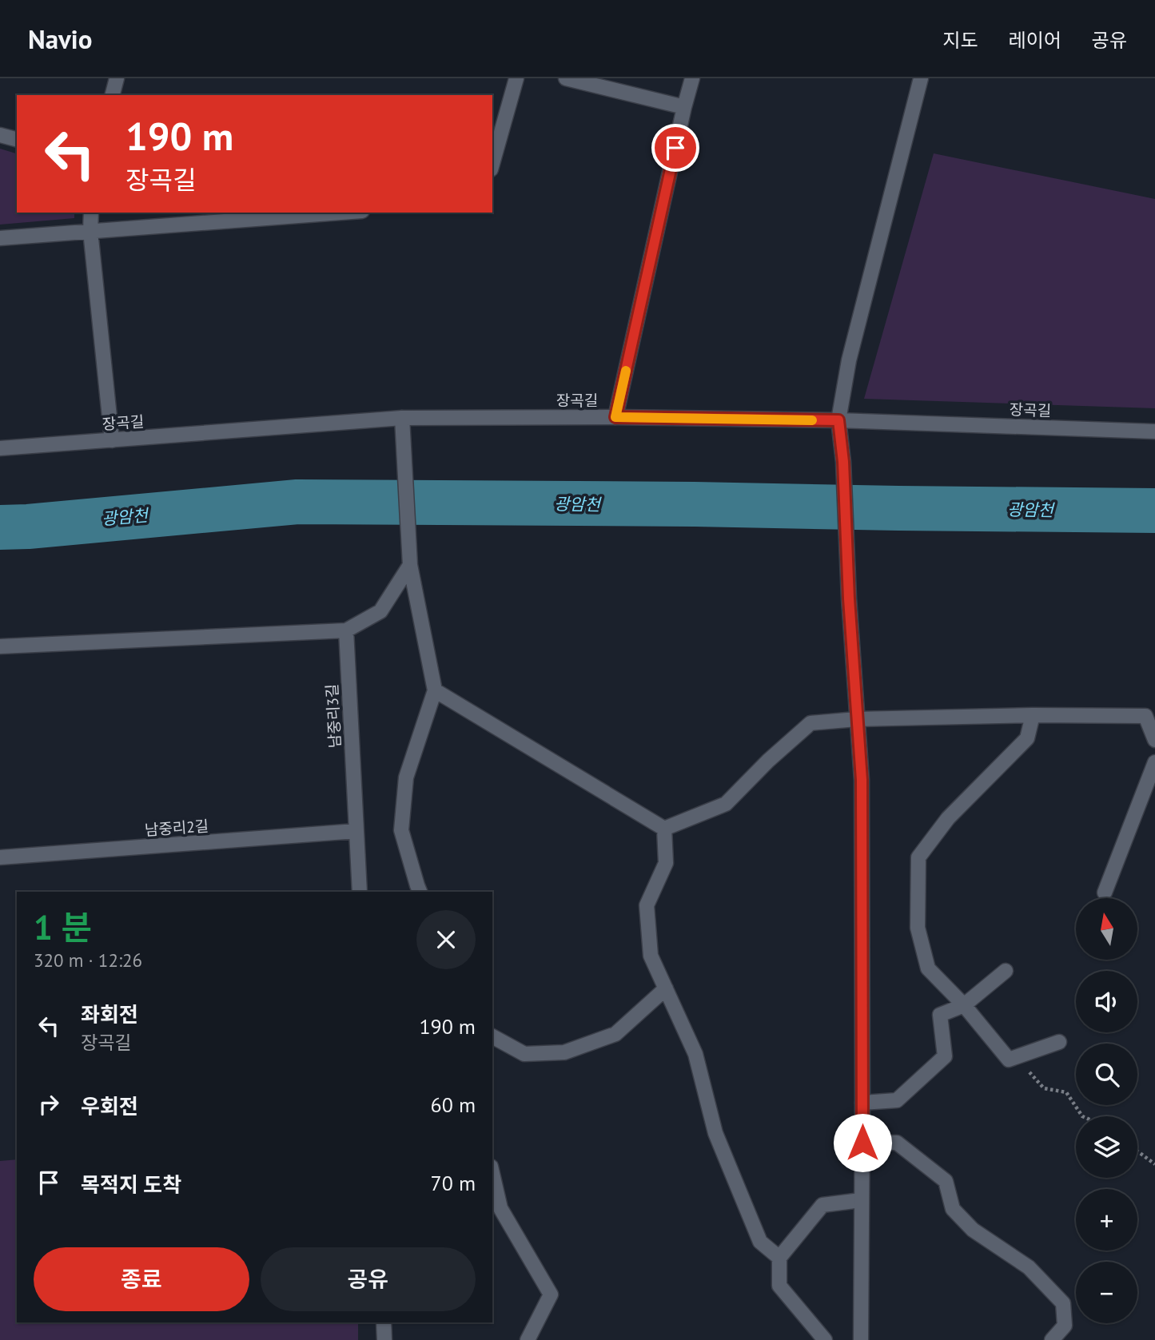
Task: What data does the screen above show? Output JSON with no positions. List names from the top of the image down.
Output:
{
  "streets": {
    "street": ["장곡길", "남중리3길", "남중리2길"]
  },
  "crossings": [
    ["남중리3길", "남중리2길"]
  ],
  "water": ["광암천"],
  "north": "top",
  "page": {
    "header": "Navio",
    "nav": ["지도", "레이어", "공유"],
    "turn": ["190 m", "장곡길"],
    "heading": ["1 분", "320 m · 12:26"],
    "map_buttons": ["+", "−"],
    "list": [
      {
        "name": "좌회전",
        "note": "장곡길",
        "value": "190 m"
      },
      {
        "name": "우회전",
        "value": "60 m"
      },
      {
        "name": "목적지 도착",
        "value": "70 m"
      }
    ],
    "buttons": ["종료", "공유"]
  }
}
